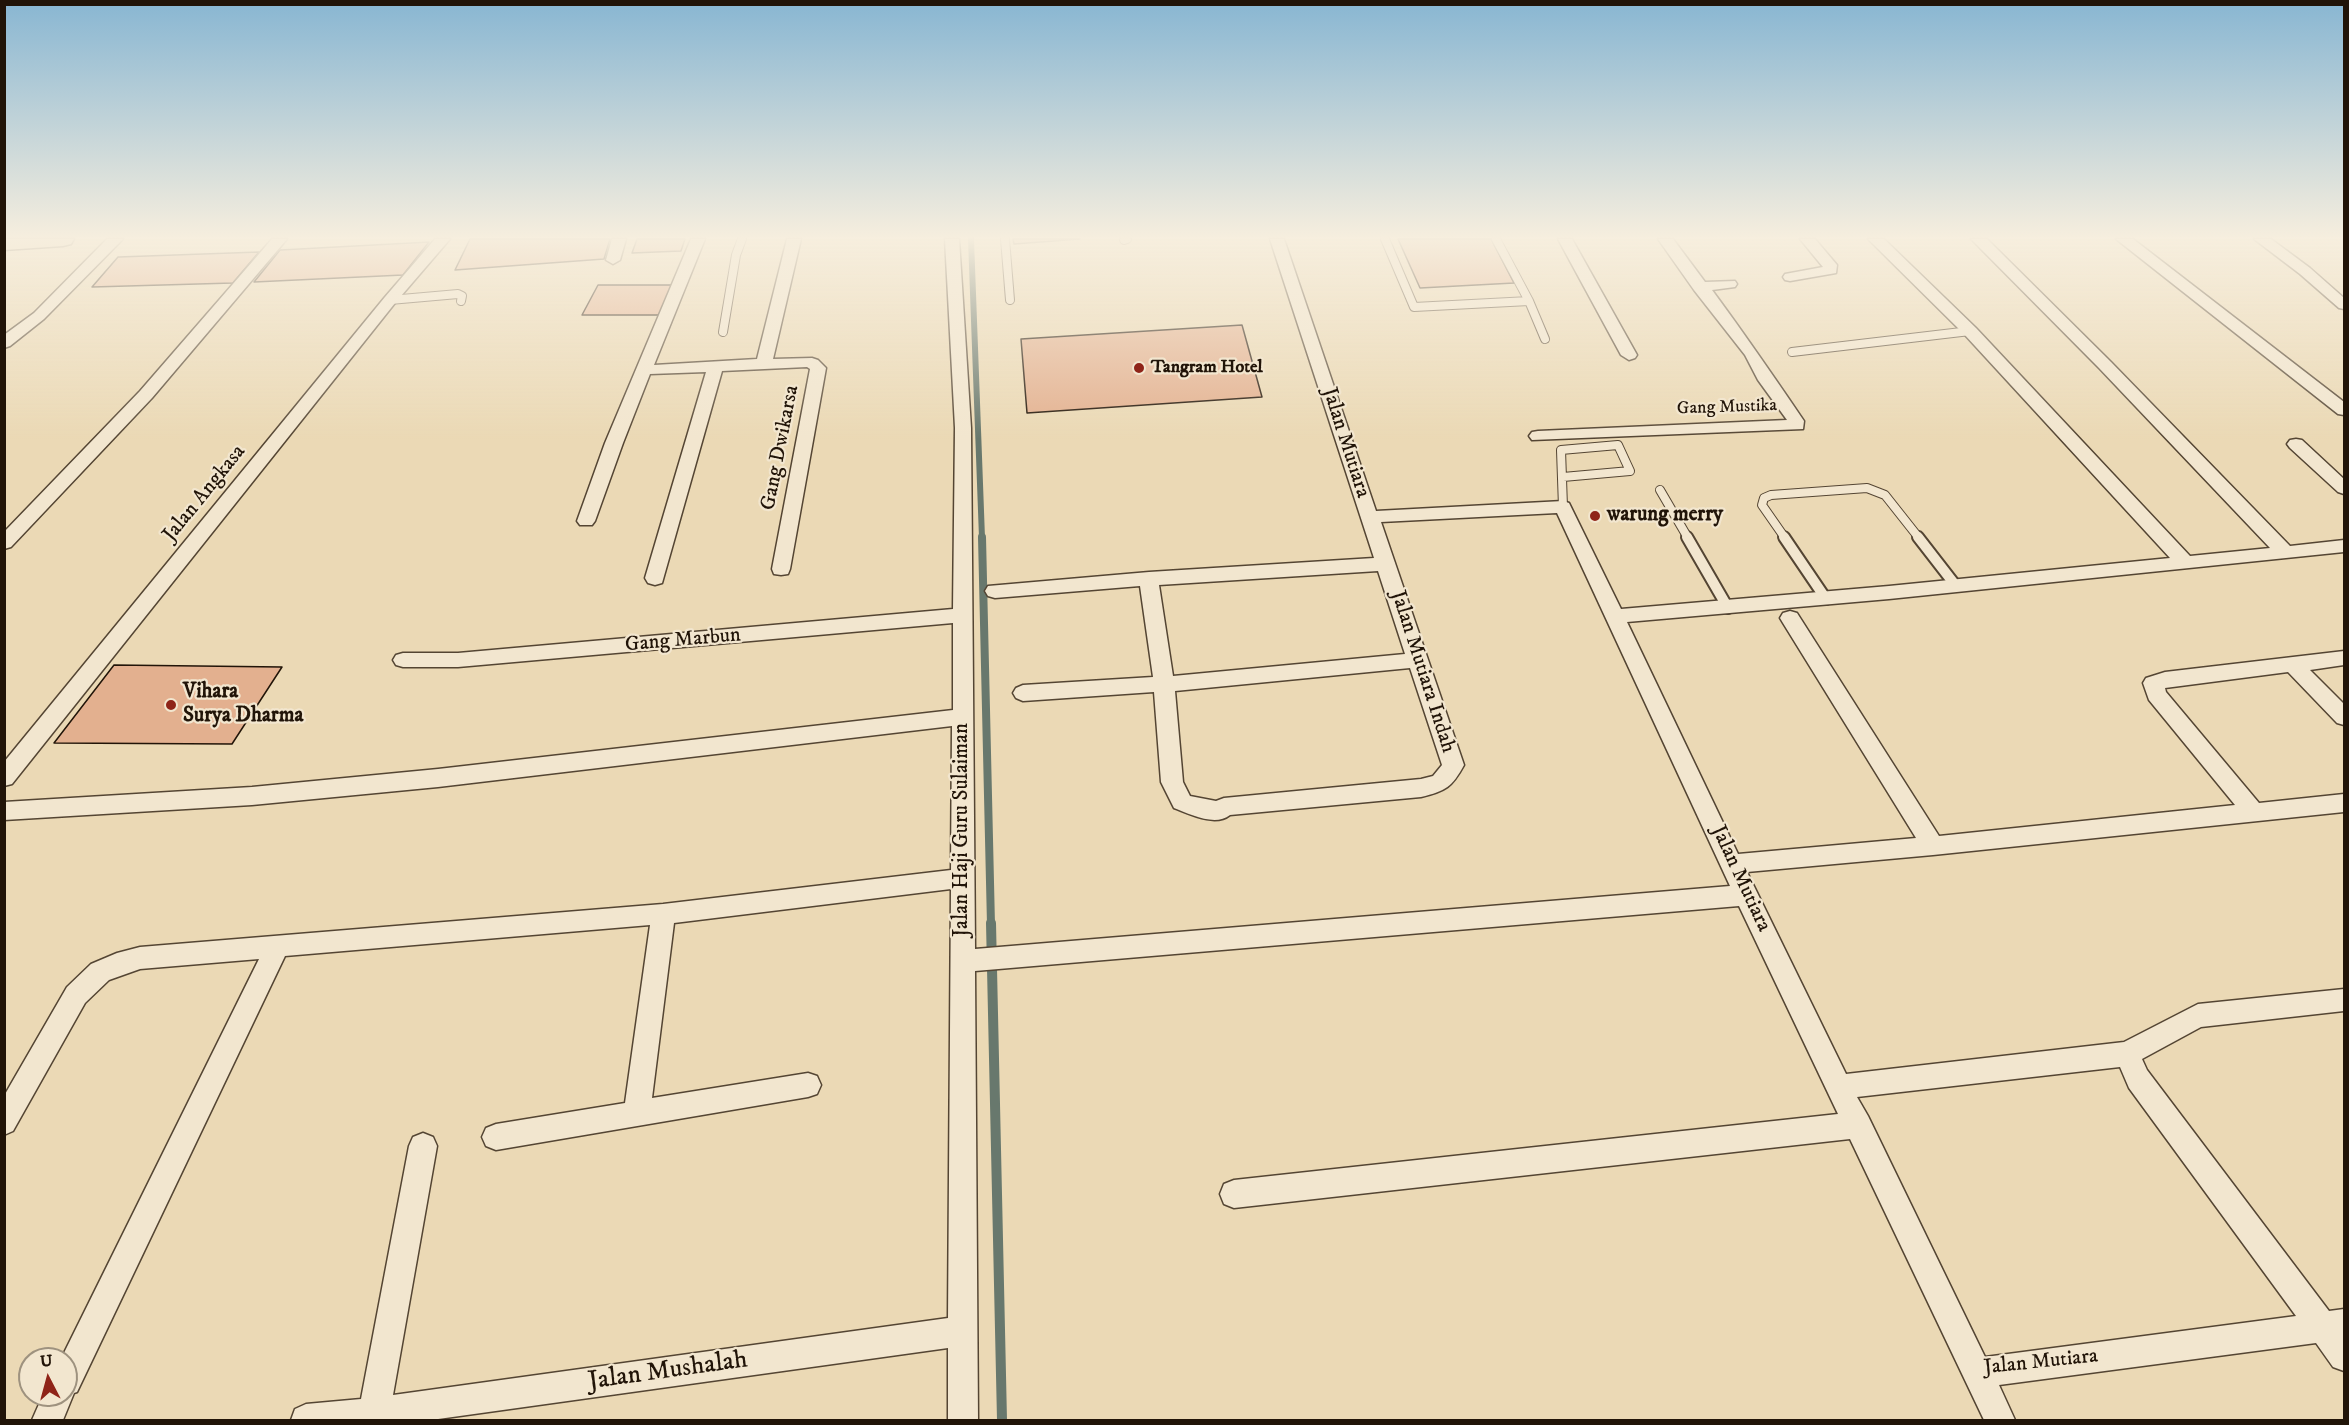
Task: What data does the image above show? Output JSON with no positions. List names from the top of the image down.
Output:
{
  "streets": {
    "street": [
      "Gang Mustika",
      "Jalan Mutiara",
      "Gang Dwikarsa",
      "Jalan Angkasa",
      "Gang Marbun",
      "Jalan Mutiara Indah",
      "Jalan Haji Guru Sulaiman",
      "Jalan Mushalah"
    ]
  },
  "crossings": [
    ["Jalan Mutiara", "Jalan Mutiara Indah"],
    ["Gang Marbun", "Jalan Haji Guru Sulaiman"],
    ["Jalan Haji Guru Sulaiman", "Jalan Mushalah"]
  ],
  "places": ["Tangram Hotel", "warung merry", "Vihara Surya Dharma"],
  "north": "top"
}
